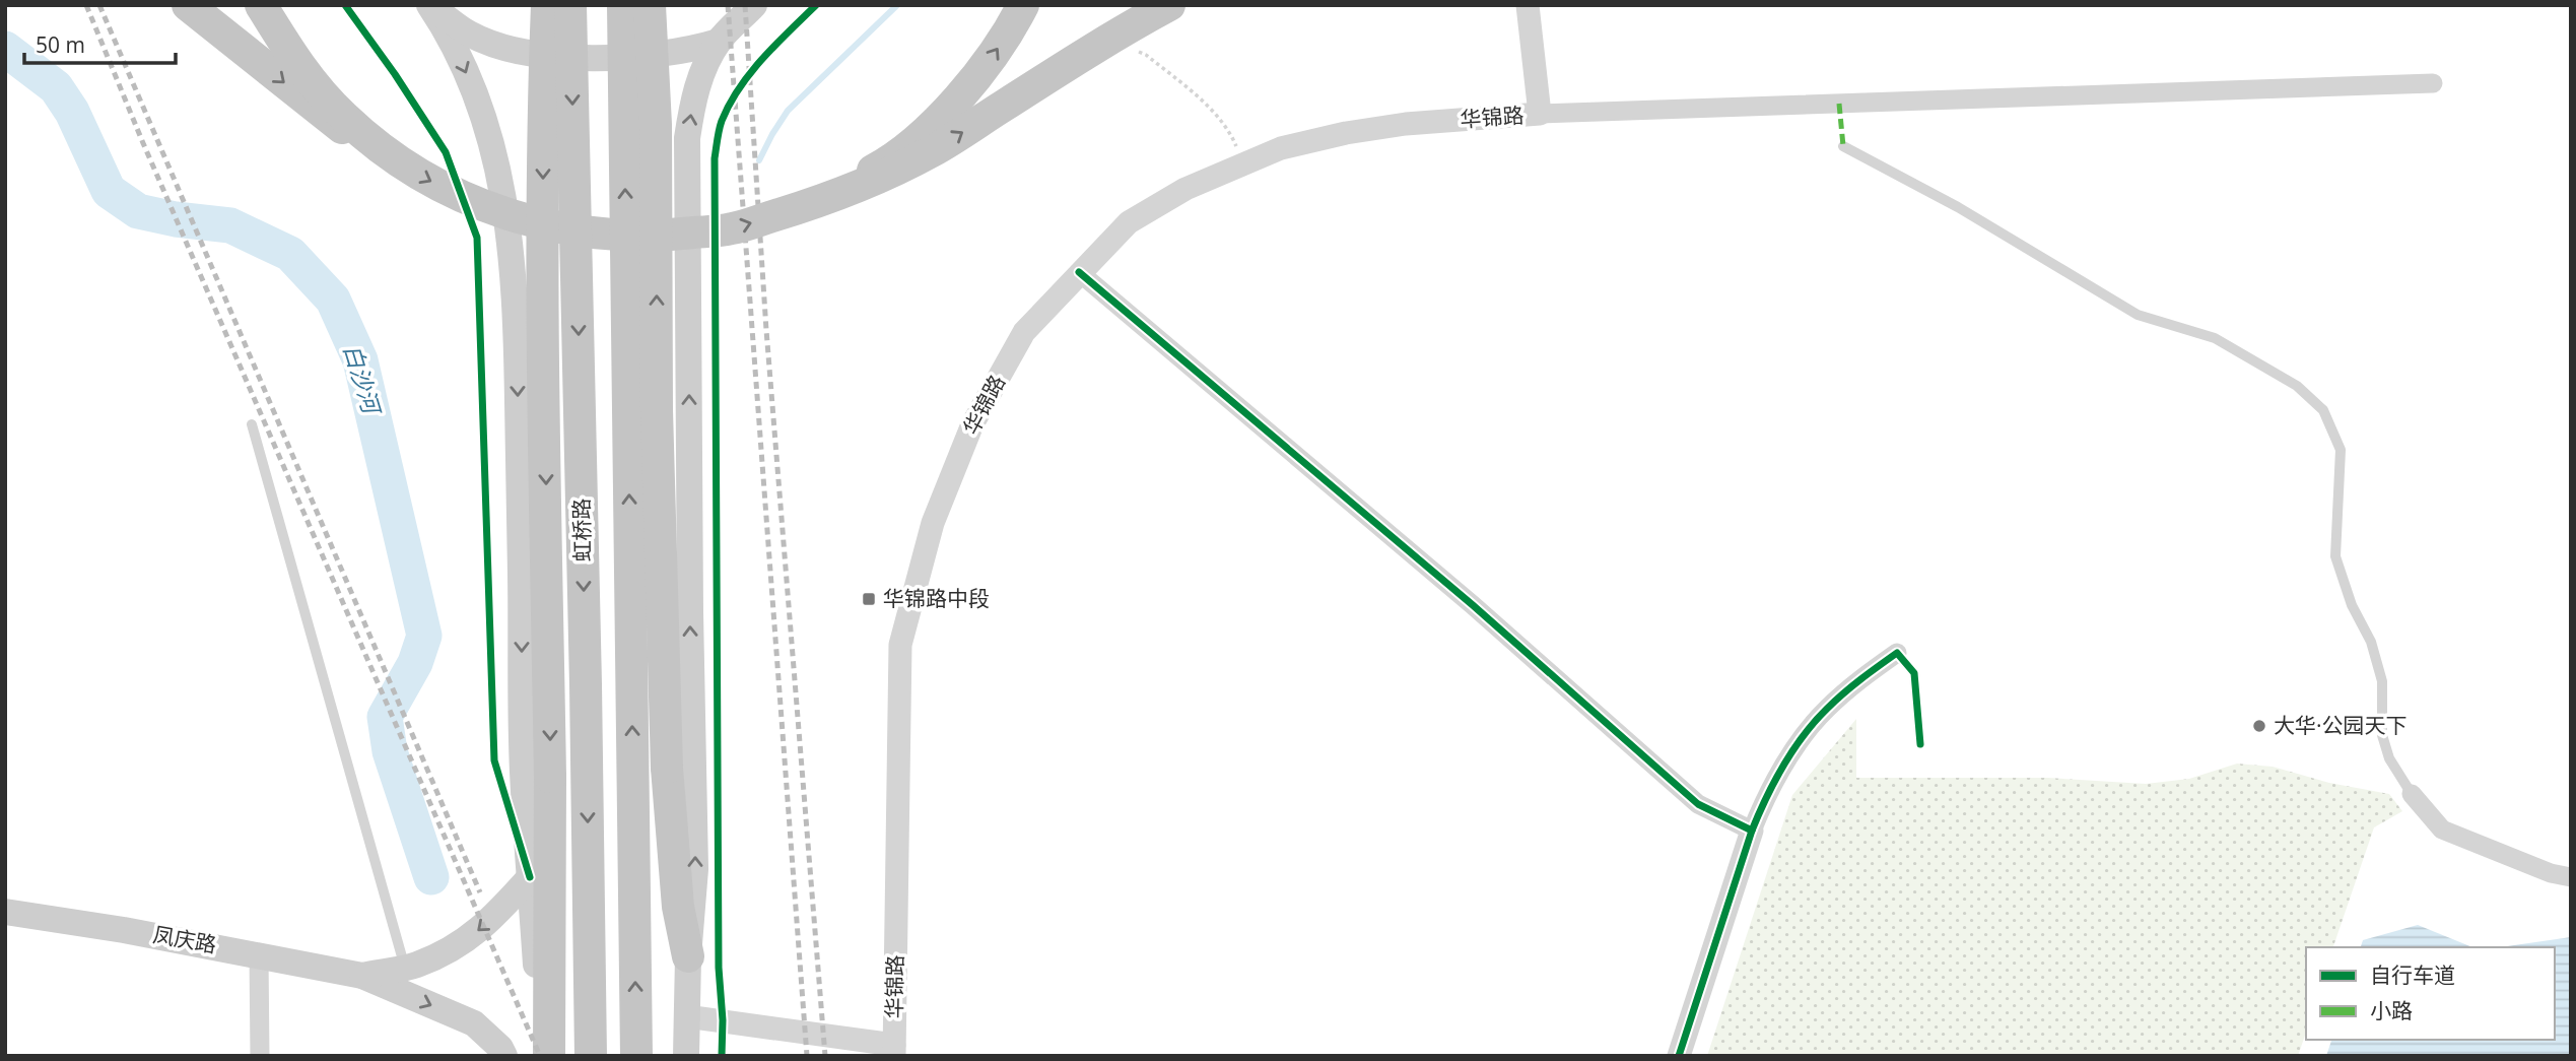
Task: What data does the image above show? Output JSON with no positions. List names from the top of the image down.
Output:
{
  "streets": {
    "highway": ["虹桥路"],
    "main road": ["凤庆路"],
    "street": ["华锦路"]
  },
  "water": ["白沙河"],
  "places": {
    "transit": ["华锦路中段"],
    "other": ["大华·公园天下"]
  },
  "legend": ["自行车道", "小路"],
  "scale_bar": "50 m"
}
